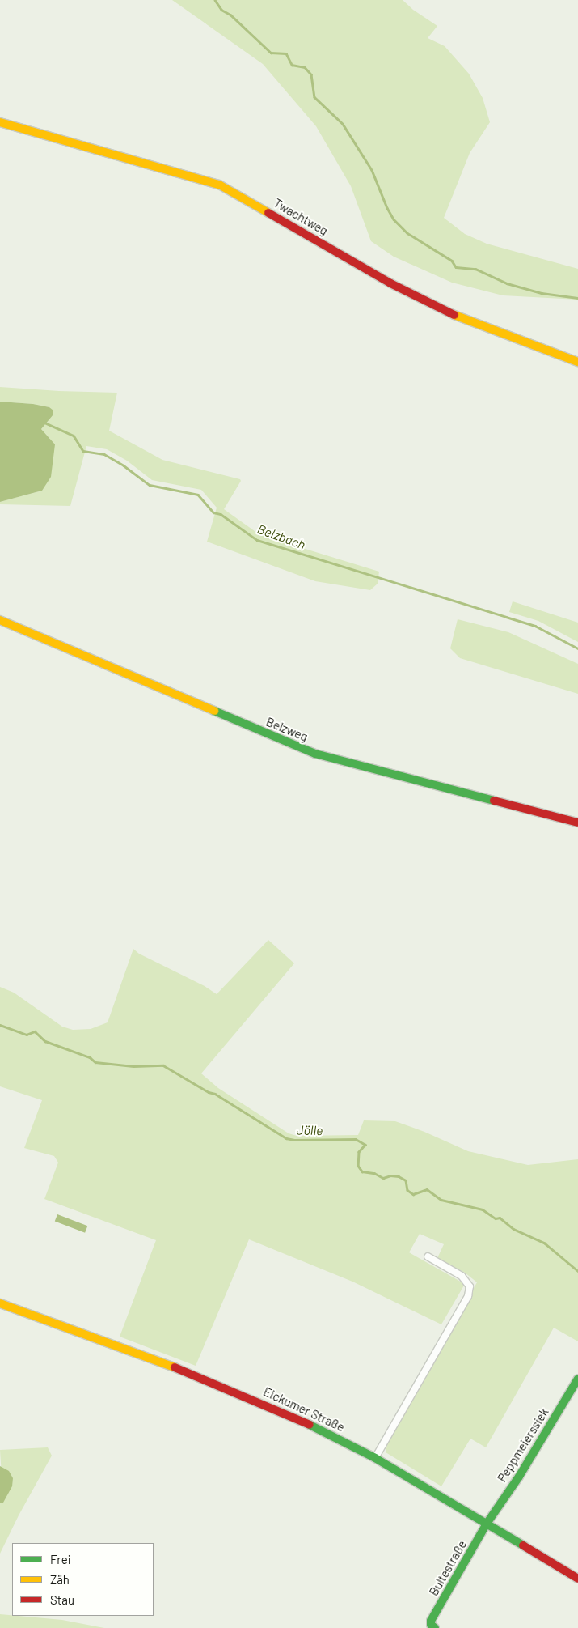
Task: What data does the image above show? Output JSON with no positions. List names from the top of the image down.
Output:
{
  "streets": {
    "street": [
      "Twachtweg",
      "Belzweg",
      "Eickumer Straße",
      "Peppmeierssiek",
      "Bultestraße"
    ]
  },
  "crossings": [
    ["Eickumer Straße", "Peppmeierssiek"],
    ["Eickumer Straße", "Bultestraße"],
    ["Peppmeierssiek", "Bultestraße"]
  ],
  "water": ["Belzbach", "Jölle"],
  "legend": ["Frei", "Zäh", "Stau"]
}
